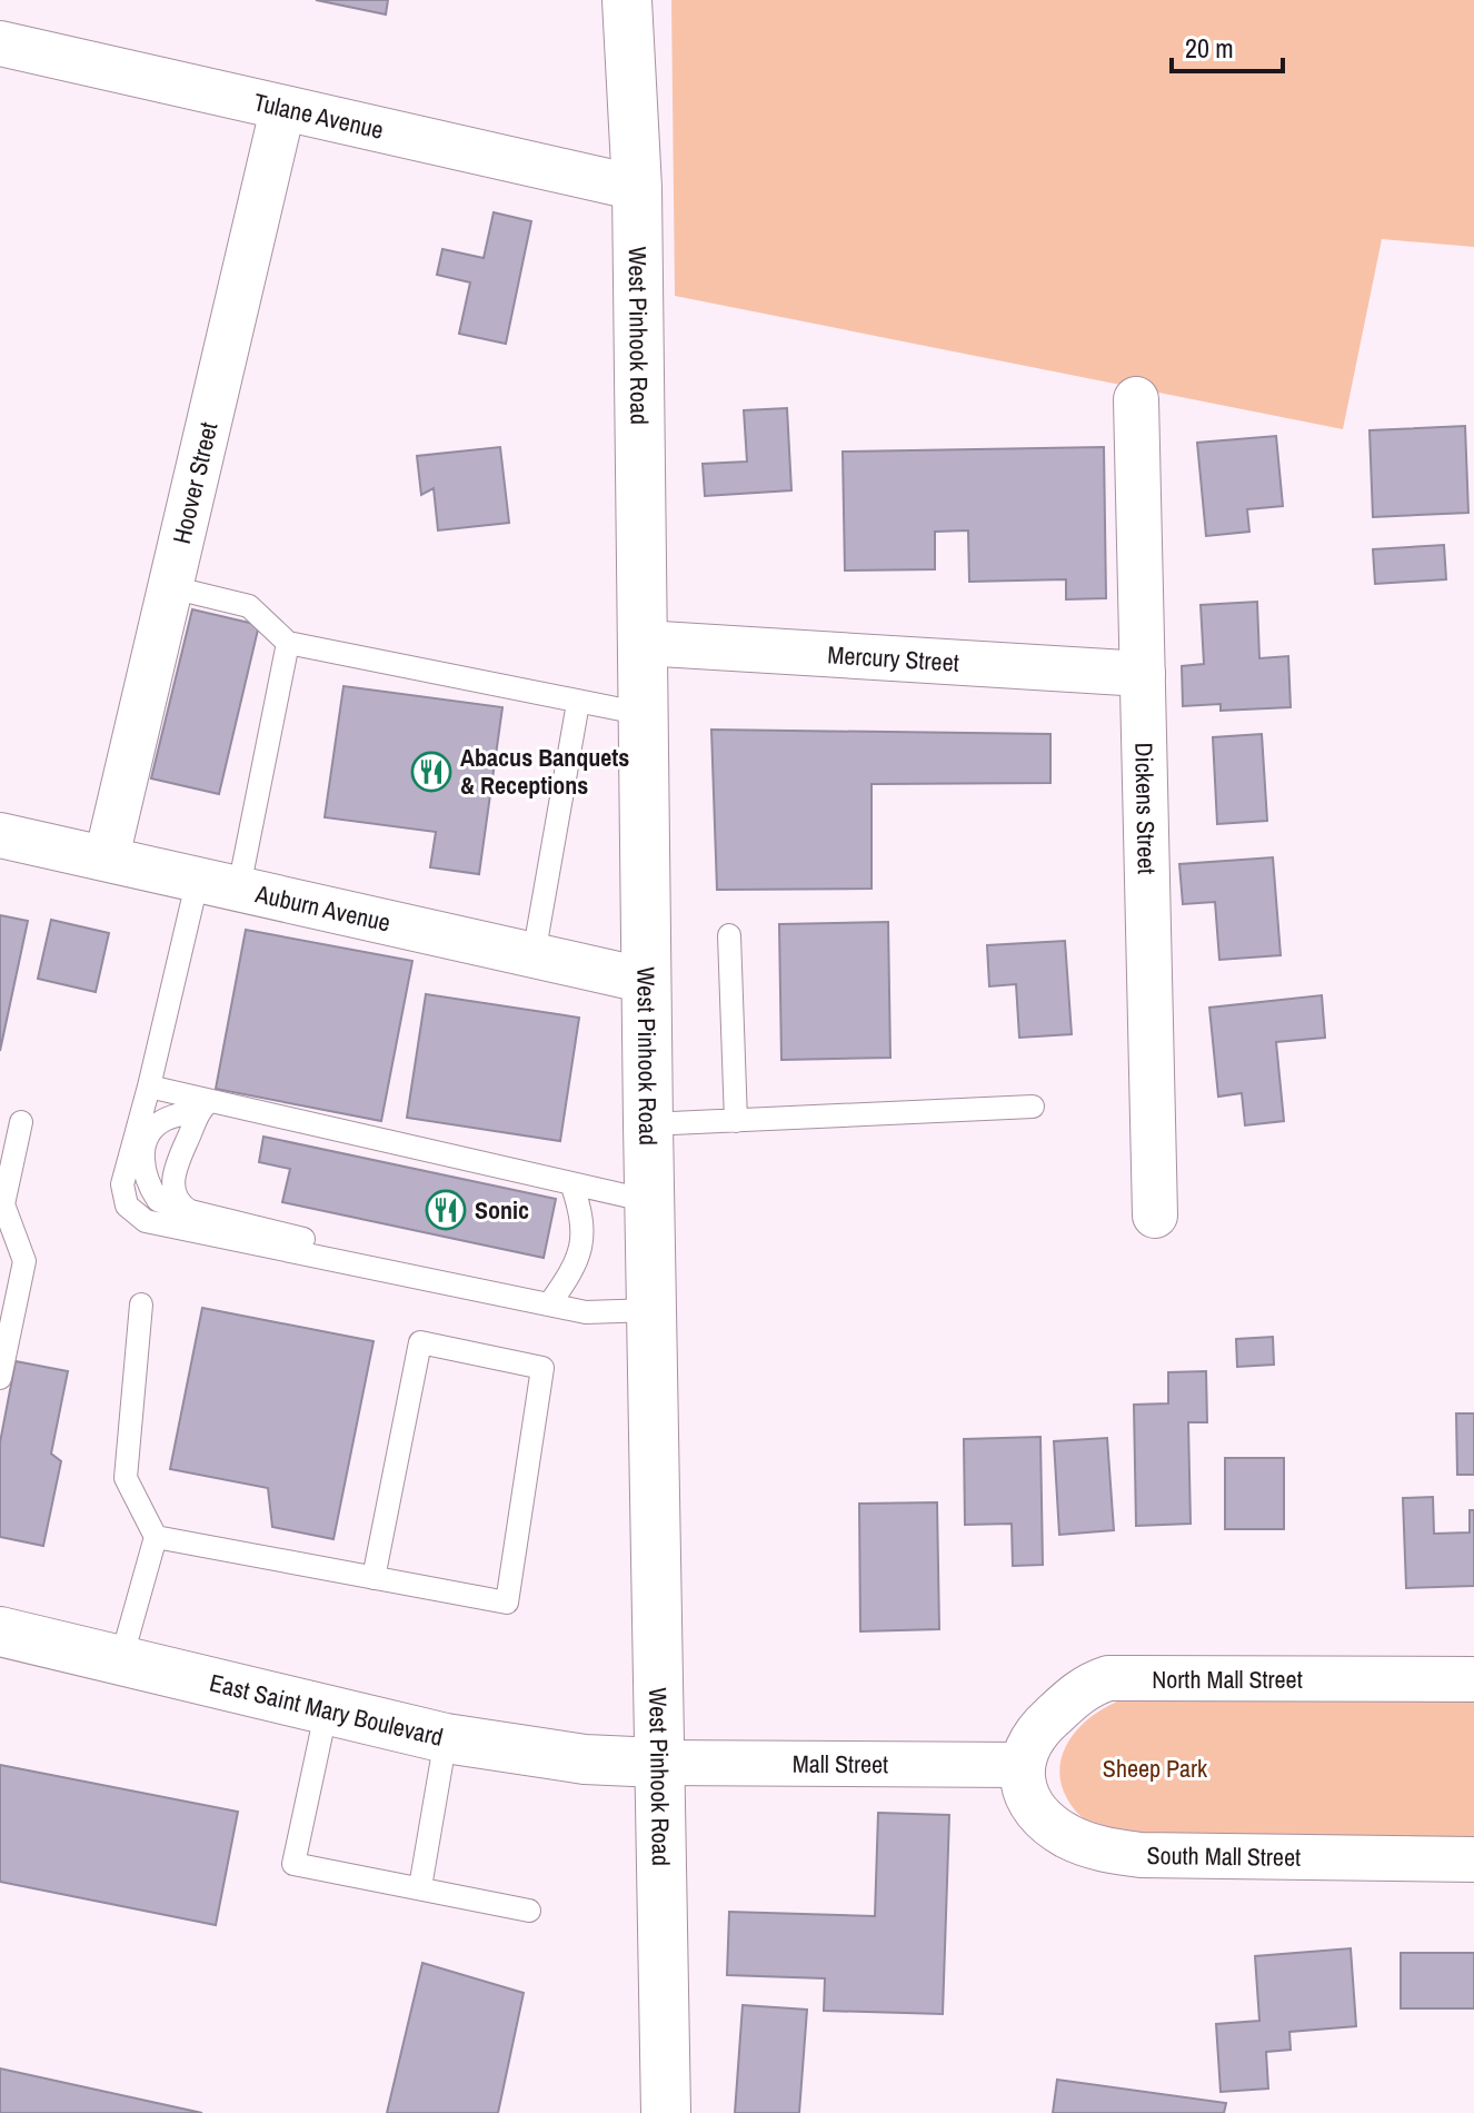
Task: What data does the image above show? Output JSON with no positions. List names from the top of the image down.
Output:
{
  "streets": {
    "main road": ["West Pinhook Road", "East Saint Mary Boulevard"],
    "street": [
      "Tulane Avenue",
      "Hoover Street",
      "Mercury Street",
      "Dickens Street",
      "Auburn Avenue",
      "North Mall Street",
      "Mall Street",
      "South Mall Street"
    ]
  },
  "crossings": [
    ["Tulane Avenue", "West Pinhook Road"],
    ["Tulane Avenue", "Hoover Street"],
    ["West Pinhook Road", "Mercury Street"],
    ["West Pinhook Road", "Auburn Avenue"],
    ["West Pinhook Road", "East Saint Mary Boulevard"],
    ["West Pinhook Road", "Mall Street"],
    ["Hoover Street", "Auburn Avenue"],
    ["Mercury Street", "Dickens Street"],
    ["North Mall Street", "Mall Street"],
    ["North Mall Street", "South Mall Street"],
    ["East Saint Mary Boulevard", "Mall Street"],
    ["Mall Street", "South Mall Street"]
  ],
  "parks": ["Sheep Park"],
  "places": {
    "restaurant": ["Abacus Banquets & Receptions", "Sonic"]
  },
  "scale_bar": "20 m"
}
